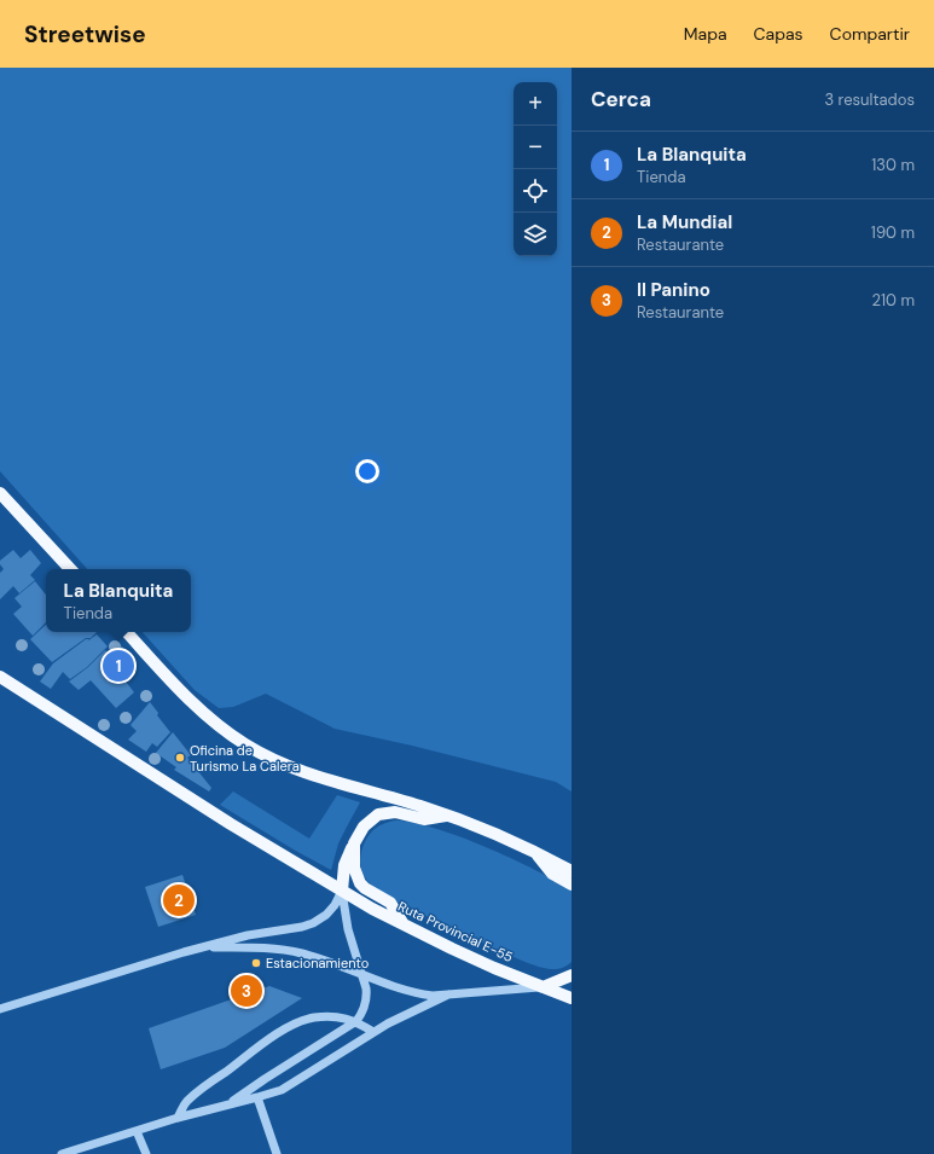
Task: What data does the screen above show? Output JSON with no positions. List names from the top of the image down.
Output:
{
  "streets": {
    "main road": ["Ruta Provincial E-55"]
  },
  "places": ["Oficina de Turismo La Calera", "Estacionamiento"],
  "page": {
    "header": "Streetwise",
    "nav": ["Mapa", "Capas", "Compartir"],
    "heading": ["Cerca", "3 resultados"],
    "map_buttons": ["+", "−"],
    "list": [
      {
        "mark": "1",
        "name": "La Blanquita",
        "note": "Tienda",
        "value": "130 m"
      },
      {
        "mark": "2",
        "name": "La Mundial",
        "note": "Restaurante",
        "value": "190 m"
      },
      {
        "mark": "3",
        "name": "Il Panino",
        "note": "Restaurante",
        "value": "210 m"
      }
    ],
    "popup": ["La Blanquita", "Tienda"],
    "pins": ["1", "2", "3"]
  }
}
